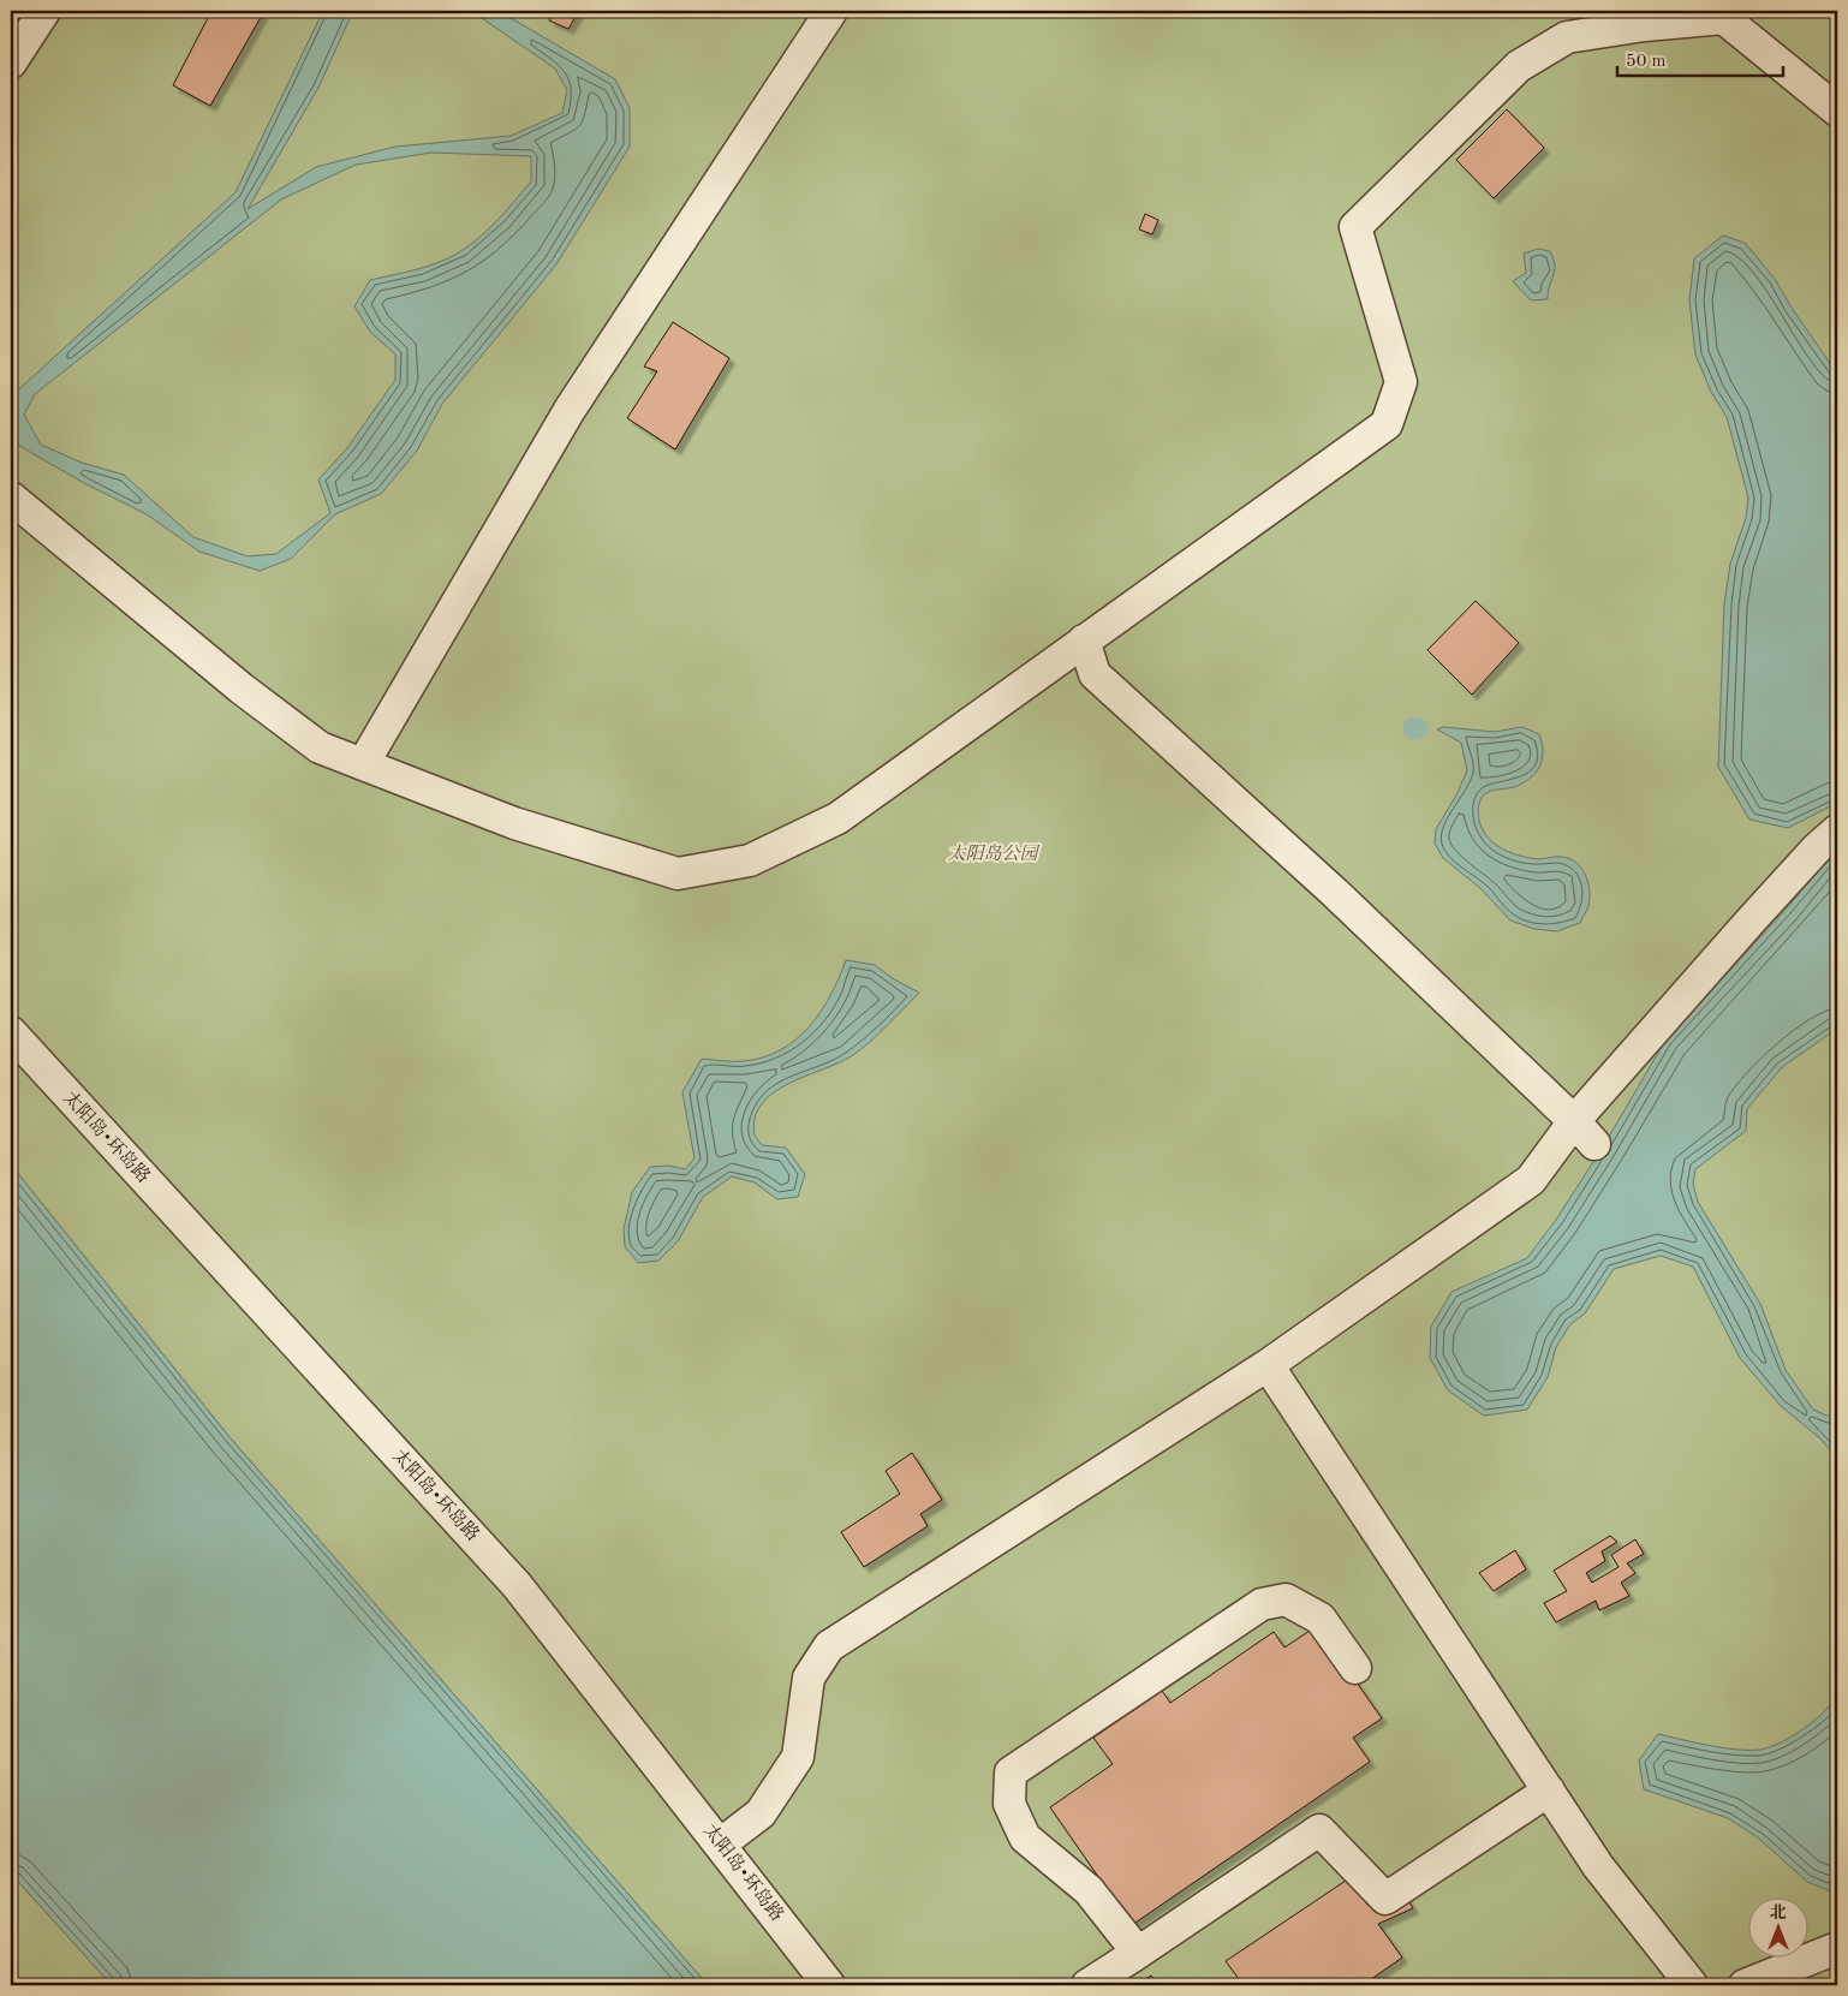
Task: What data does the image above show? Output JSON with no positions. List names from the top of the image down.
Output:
{
  "streets": {
    "street": ["太阳岛•环岛路"]
  },
  "parks": ["太阳岛公园"],
  "scale_bar": "50 m",
  "north": "top"
}
